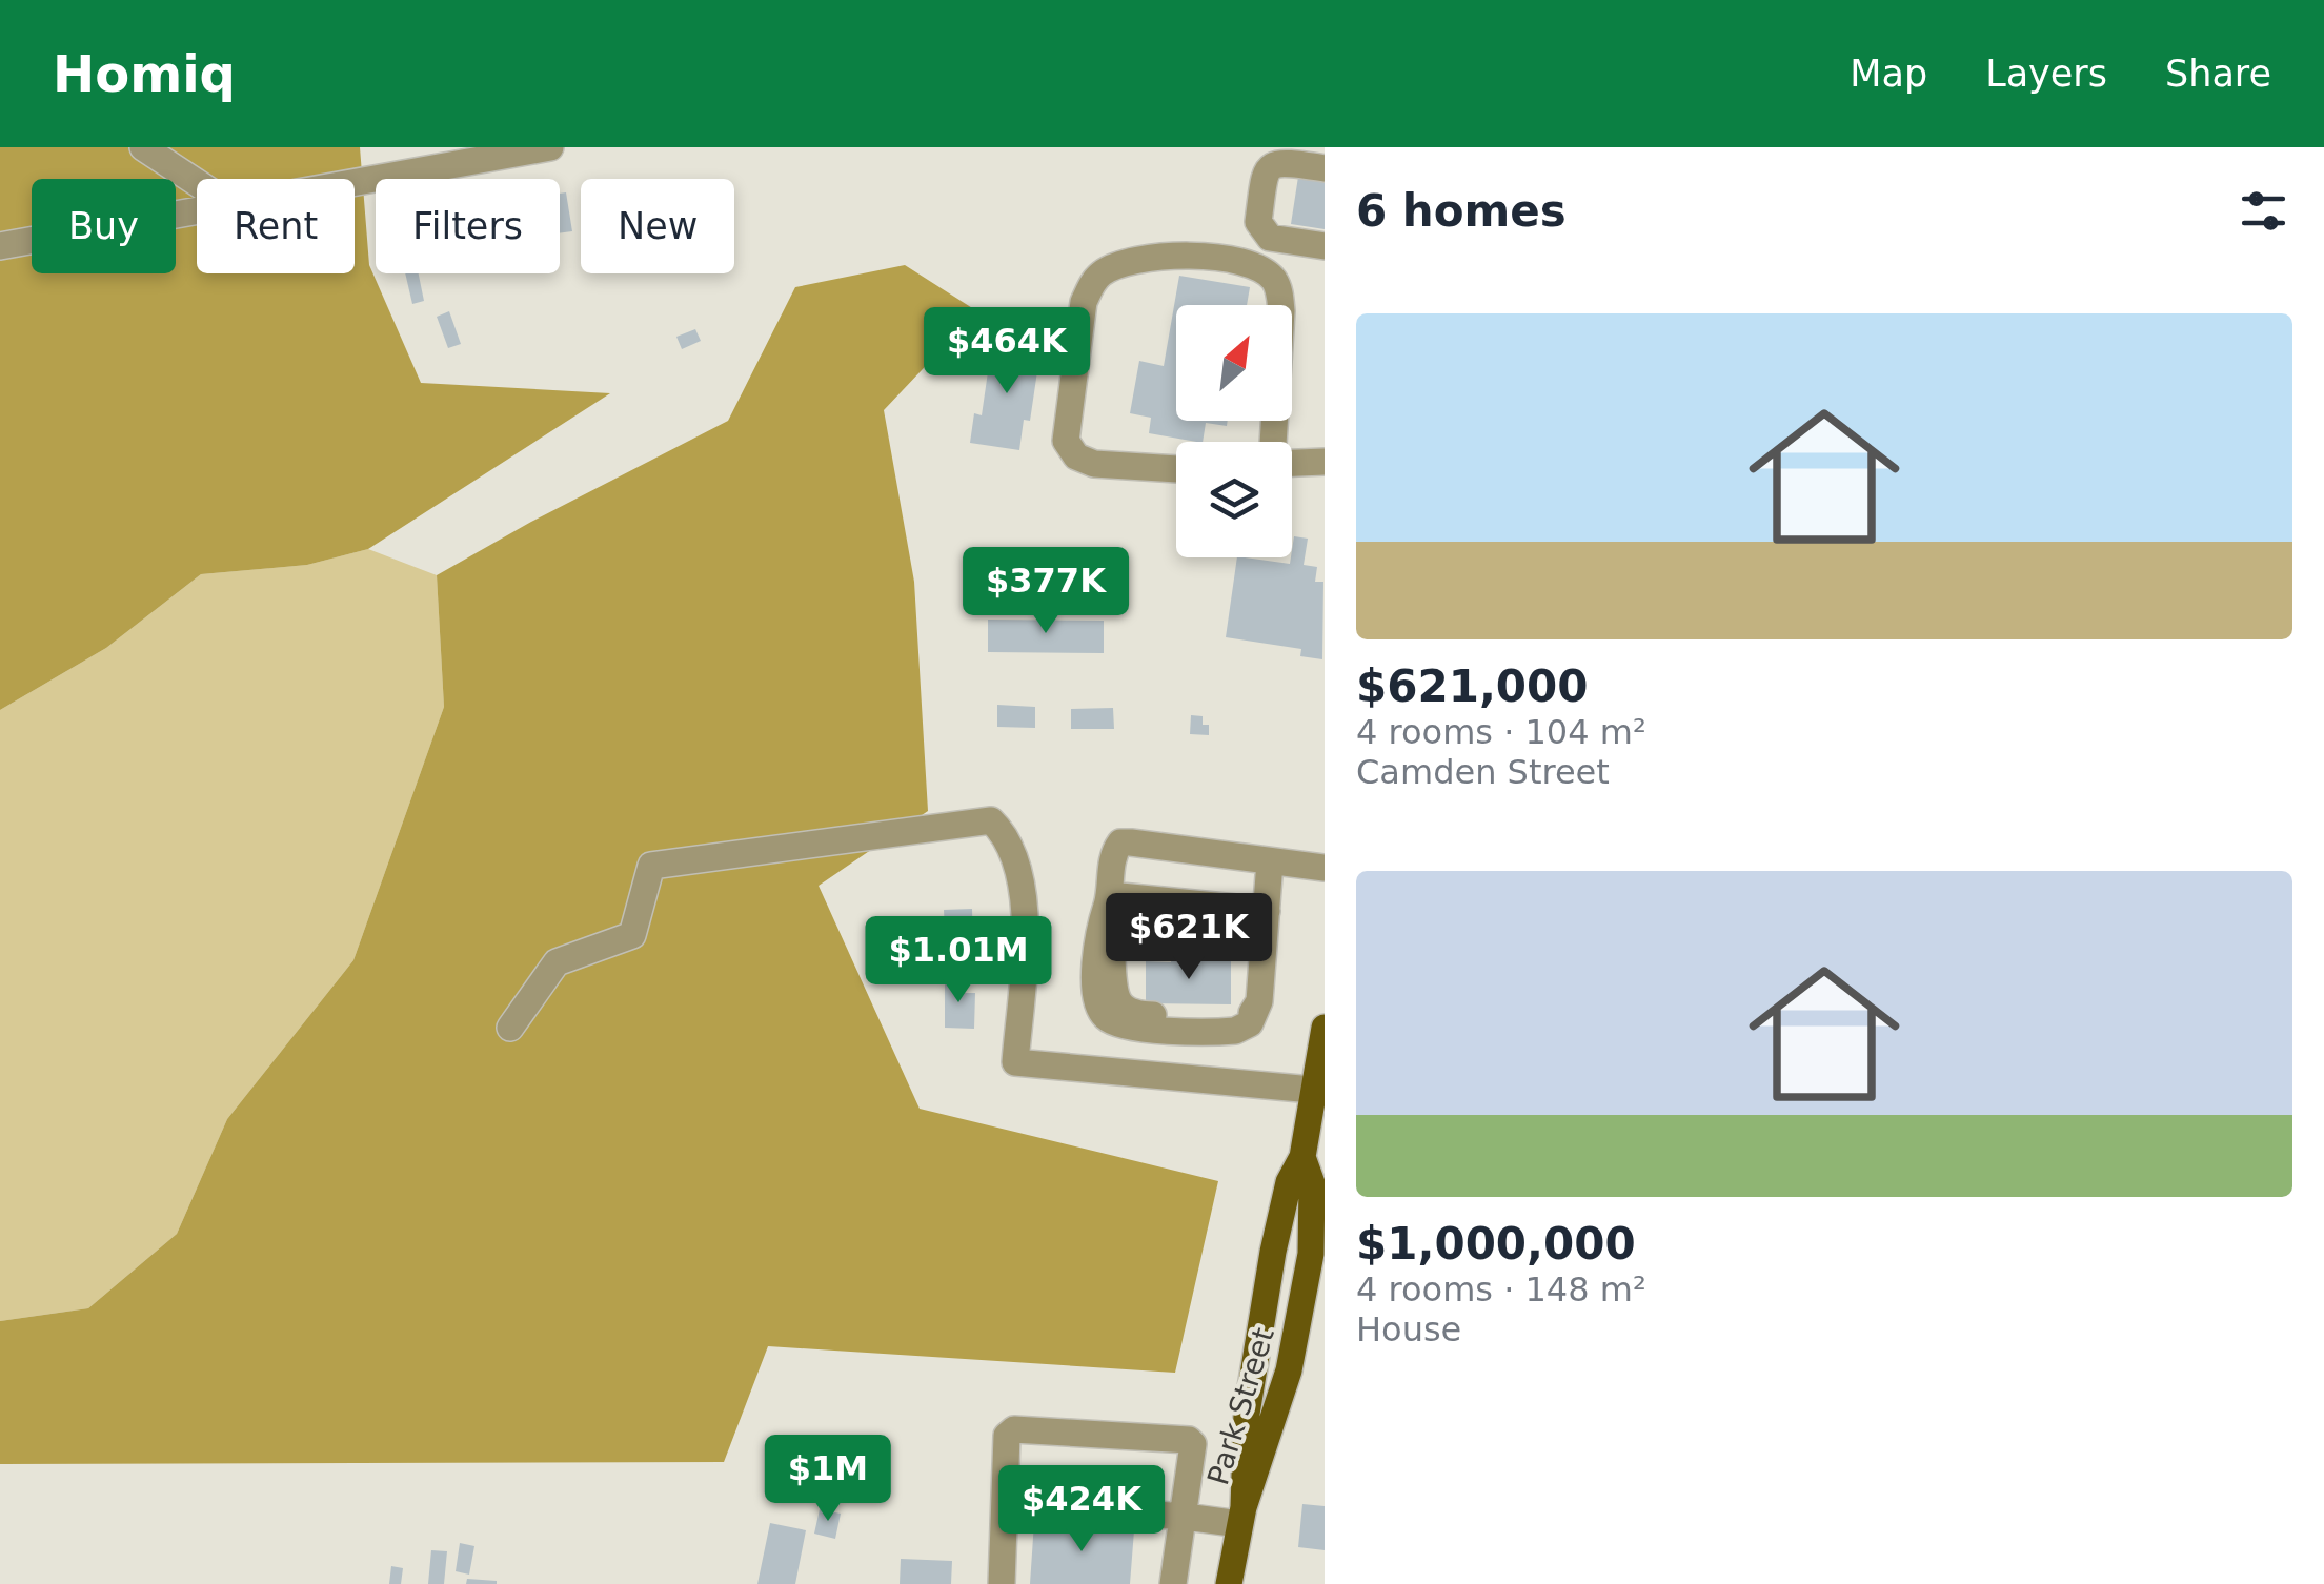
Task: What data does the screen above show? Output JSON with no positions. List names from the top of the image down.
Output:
{
  "streets": {
    "main road": ["Park Street"]
  },
  "north": "top right",
  "page": {
    "header": "Homiq",
    "nav": ["Map", "Layers", "Share"],
    "heading": "6 homes",
    "chip": [
      "Buy",
      "Rent",
      "Filters",
      "New"
    ],
    "list": [
      {
        "name": "$621,000",
        "note": "4 rooms · 104 m² · Camden Street"
      },
      {
        "name": "$1,000,000",
        "note": "4 rooms · 148 m² · House"
      }
    ],
    "price": [
      "$464K",
      "$377K",
      "$621K",
      "$1.01M",
      "$1M",
      "$424K"
    ]
  }
}
